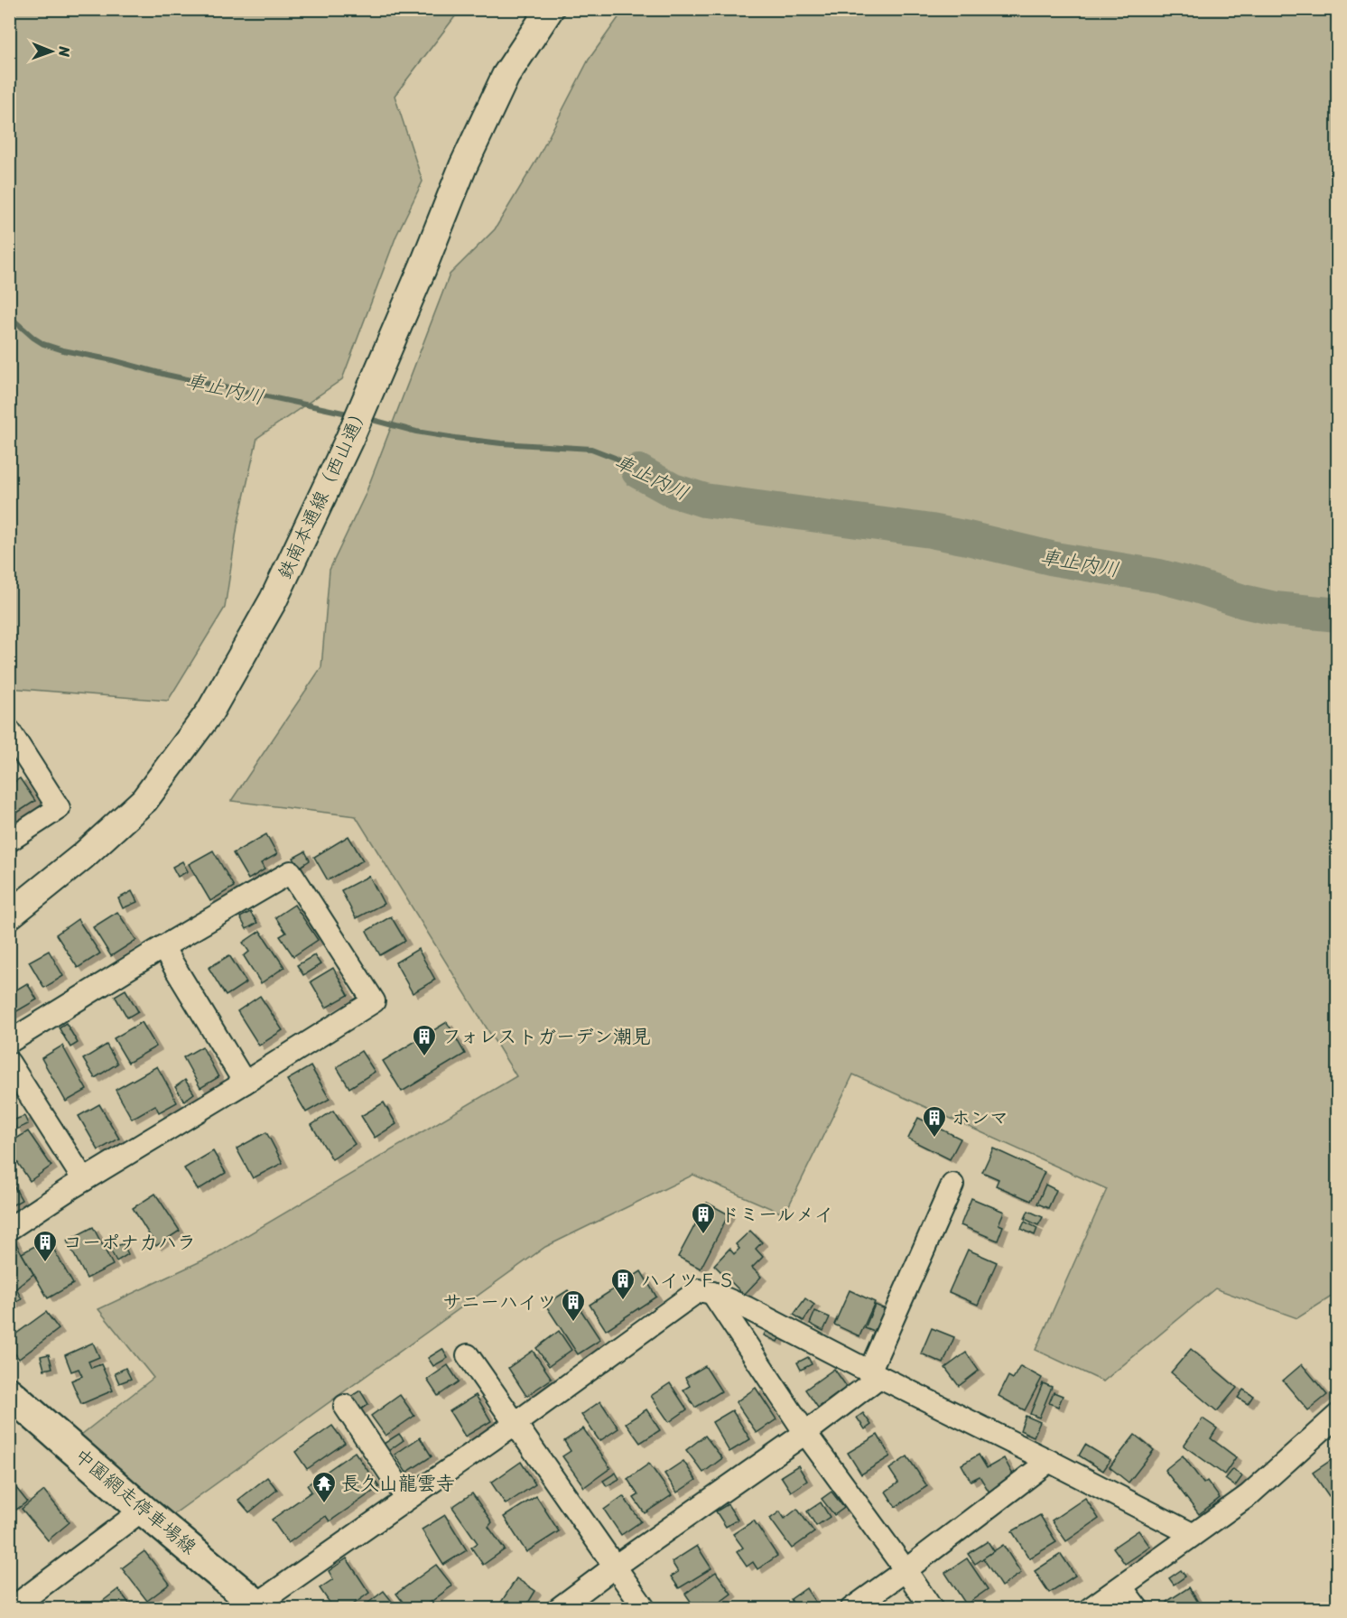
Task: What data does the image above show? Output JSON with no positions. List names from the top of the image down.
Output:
{
  "streets": {
    "main road": ["中園網走停車場線"],
    "street": ["鉄南本通線（西山通）"]
  },
  "water": ["車止内川"],
  "places": {
    "building": [
      "フォレストガーデン潮見",
      "ホンマ",
      "ドミールメイ",
      "コーポナカハラ",
      "ハイツＦＳ",
      "サニーハイツ"
    ],
    "temple": ["長久山龍雲寺"]
  },
  "north": "right"
}
